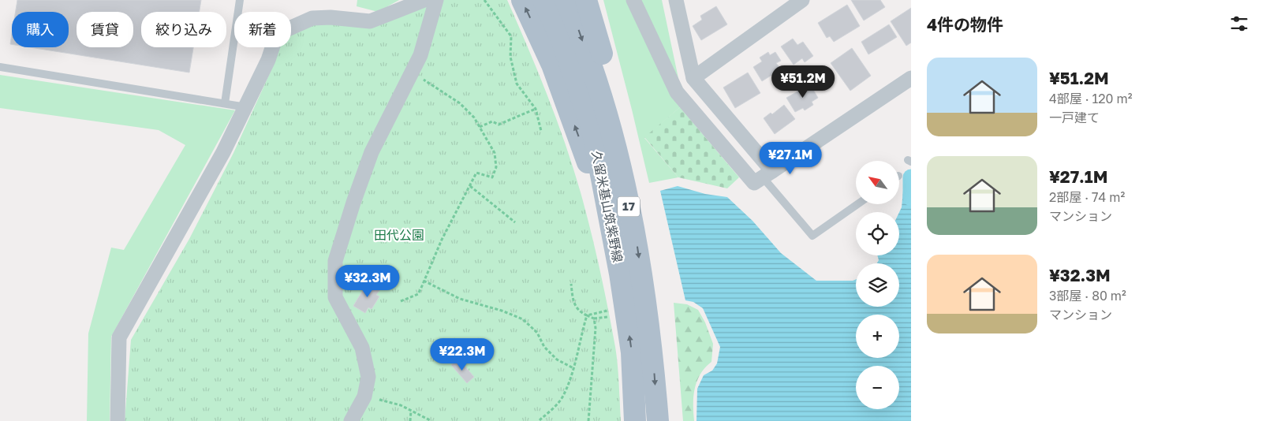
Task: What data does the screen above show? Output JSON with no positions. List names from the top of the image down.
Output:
{
  "streets": {
    "main road": ["久留米基山筑紫野線", "17"]
  },
  "parks": ["田代公園"],
  "north": "top left",
  "page": {
    "heading": "4件の物件",
    "chip": [
      "購入",
      "賃貸",
      "絞り込み",
      "新着"
    ],
    "list": [
      {
        "name": "¥51.2M",
        "note": "4部屋 · 120 m² · 一戸建て"
      },
      {
        "name": "¥27.1M",
        "note": "2部屋 · 74 m² · マンション"
      },
      {
        "name": "¥32.3M",
        "note": "3部屋 · 80 m² · マンション"
      }
    ],
    "price": [
      "¥51.2M",
      "¥27.1M",
      "¥32.3M",
      "¥22.3M"
    ],
    "map_buttons": ["+", "−"]
  }
}
